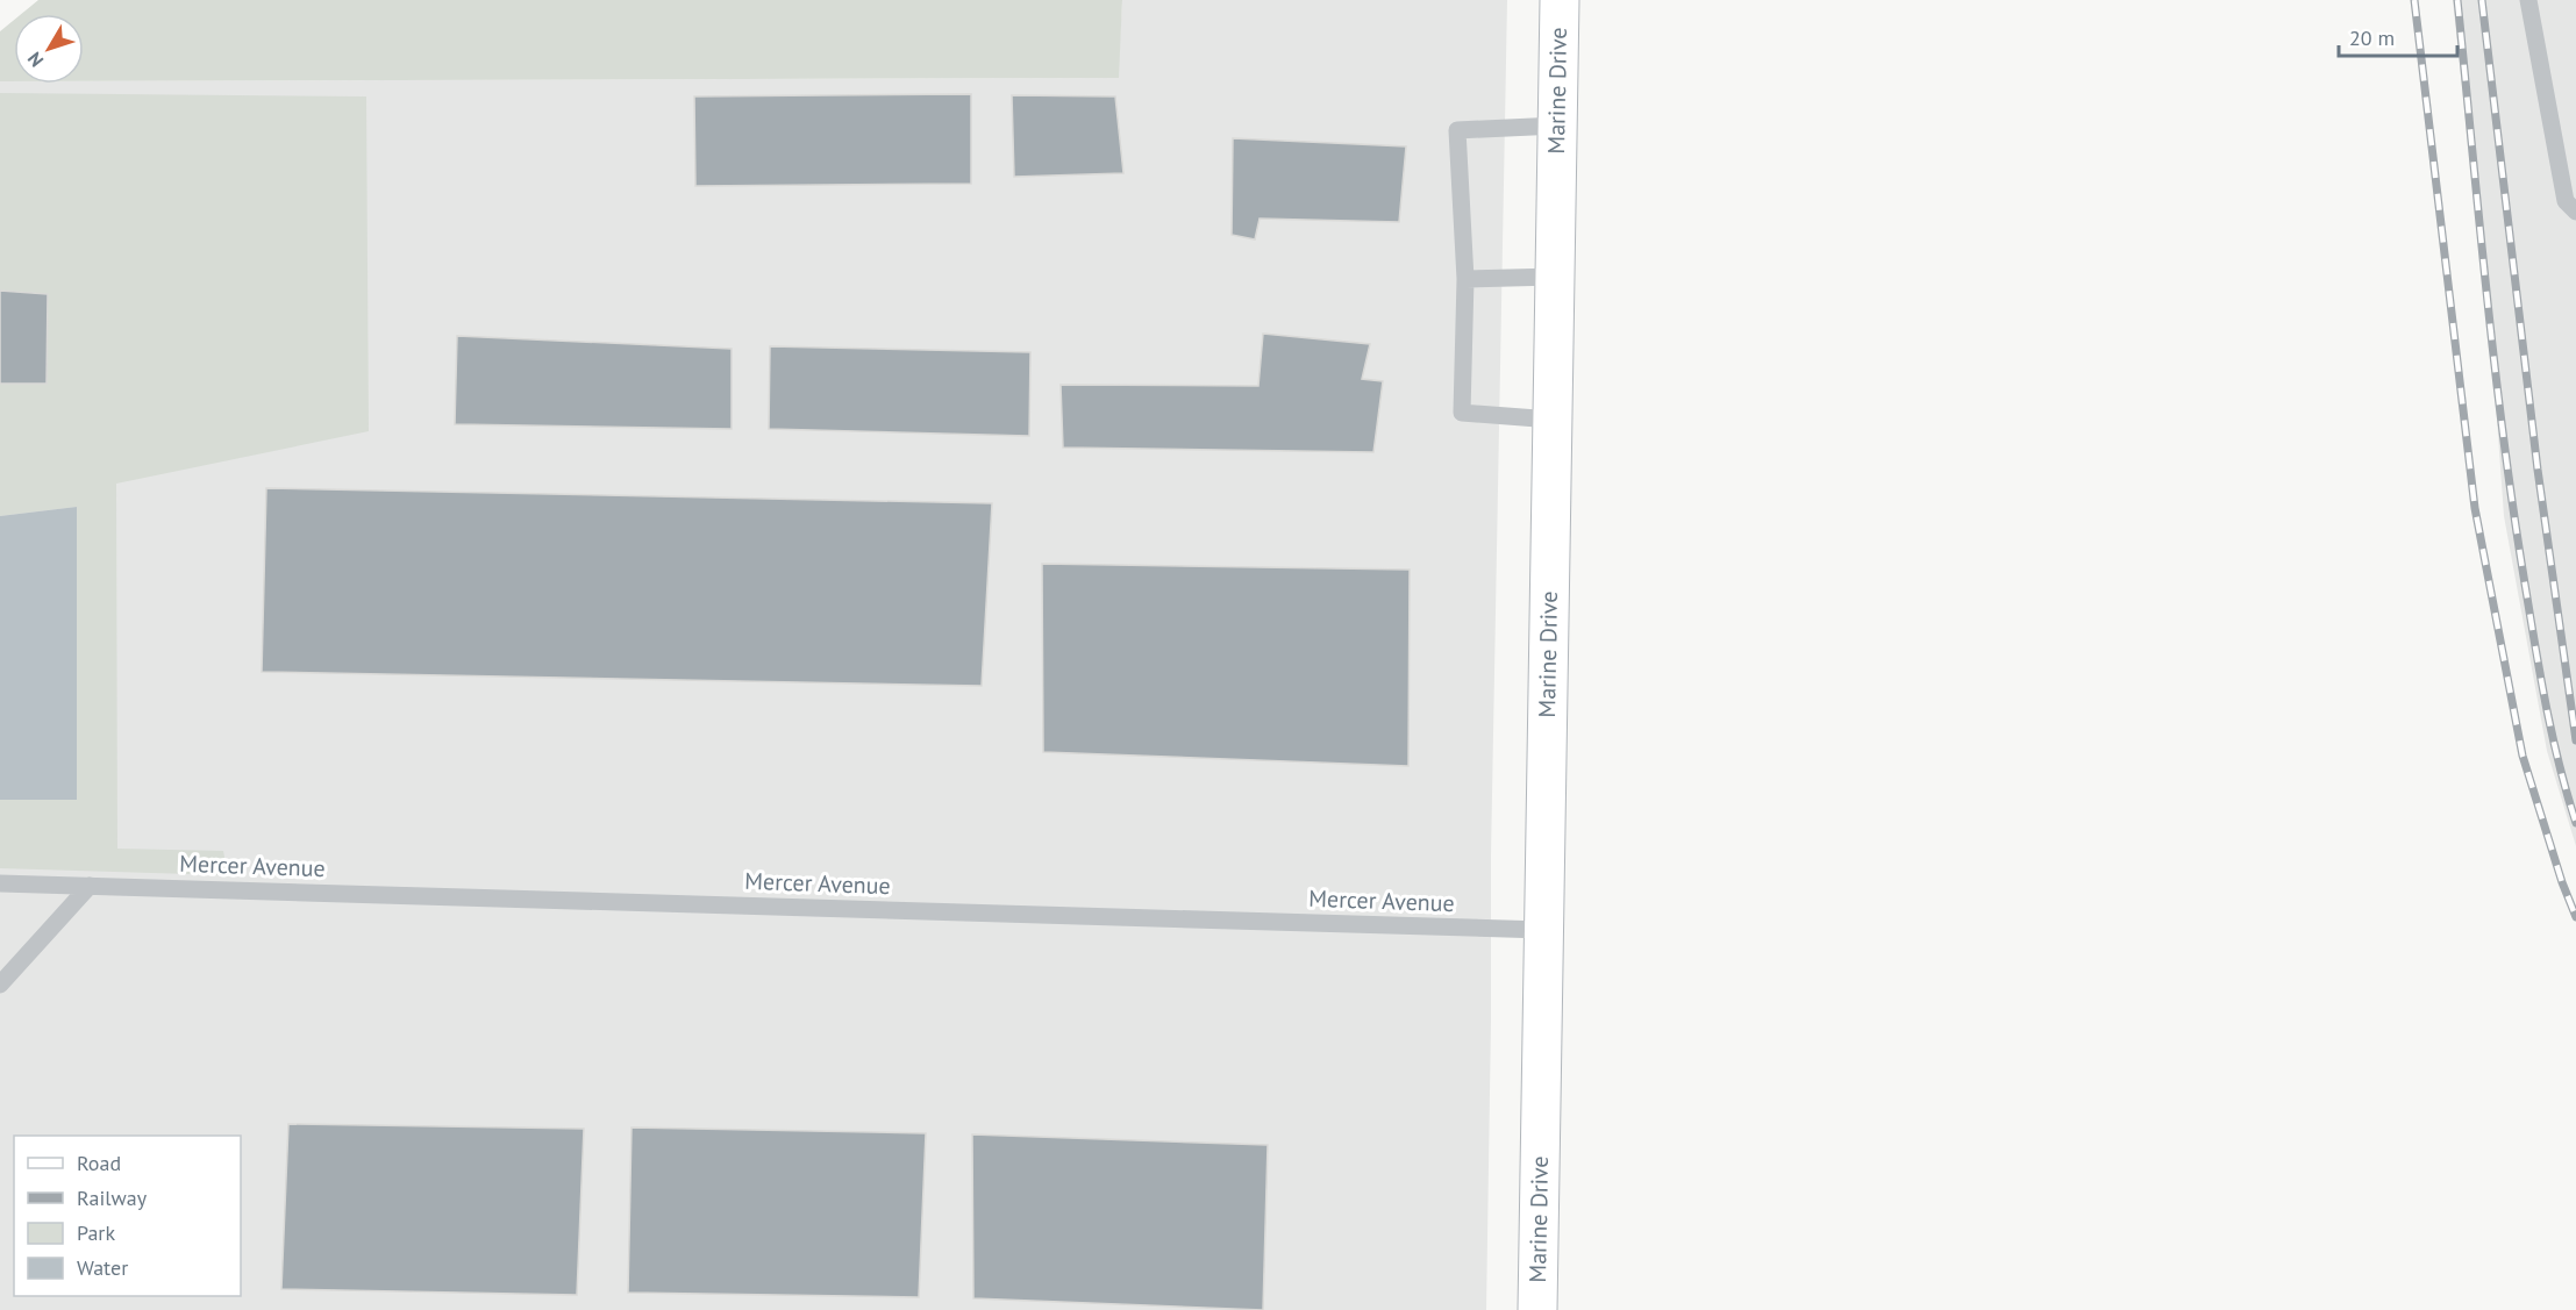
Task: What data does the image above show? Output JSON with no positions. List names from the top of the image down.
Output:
{
  "streets": {
    "main road": ["Marine Drive"],
    "lane": ["Mercer Avenue"]
  },
  "crossings": [
    ["Marine Drive", "Mercer Avenue"]
  ],
  "legend": [
    "Road",
    "Railway",
    "Park",
    "Water"
  ],
  "scale_bar": "20 m",
  "north": "bottom left"
}
